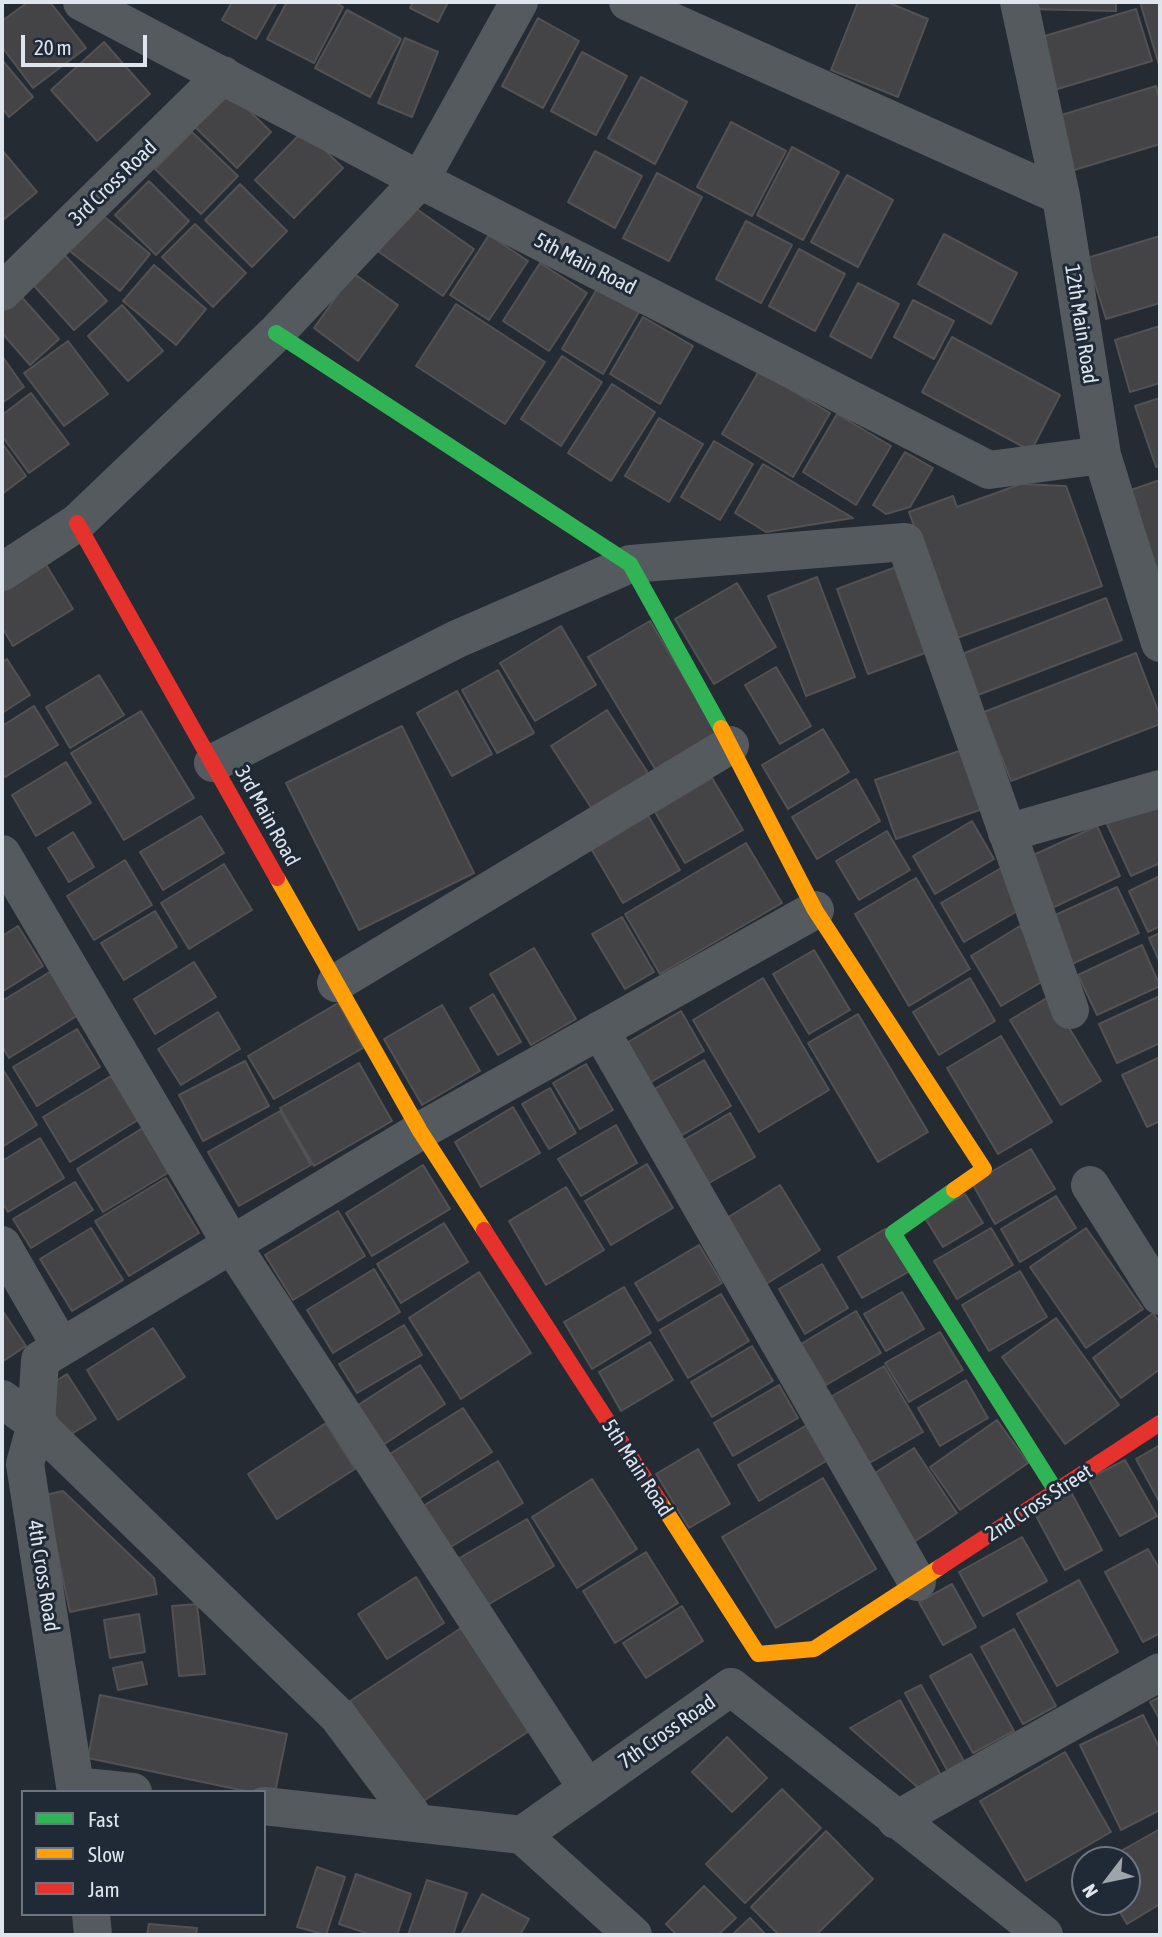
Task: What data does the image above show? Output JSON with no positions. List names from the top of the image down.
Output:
{
  "streets": {
    "street": [
      "3rd Cross Road",
      "5th Main Road",
      "12th Main Road",
      "3rd Main Road",
      "2nd Cross Street",
      "4th Cross Road",
      "7th Cross Road"
    ]
  },
  "crossings": [
    ["3rd Cross Road", "5th Main Road"],
    ["5th Main Road", "12th Main Road"],
    ["5th Main Road", "3rd Main Road"],
    ["5th Main Road", "2nd Cross Street"]
  ],
  "legend": ["Fast", "Slow", "Jam"],
  "scale_bar": "20 m",
  "north": "bottom left"
}
